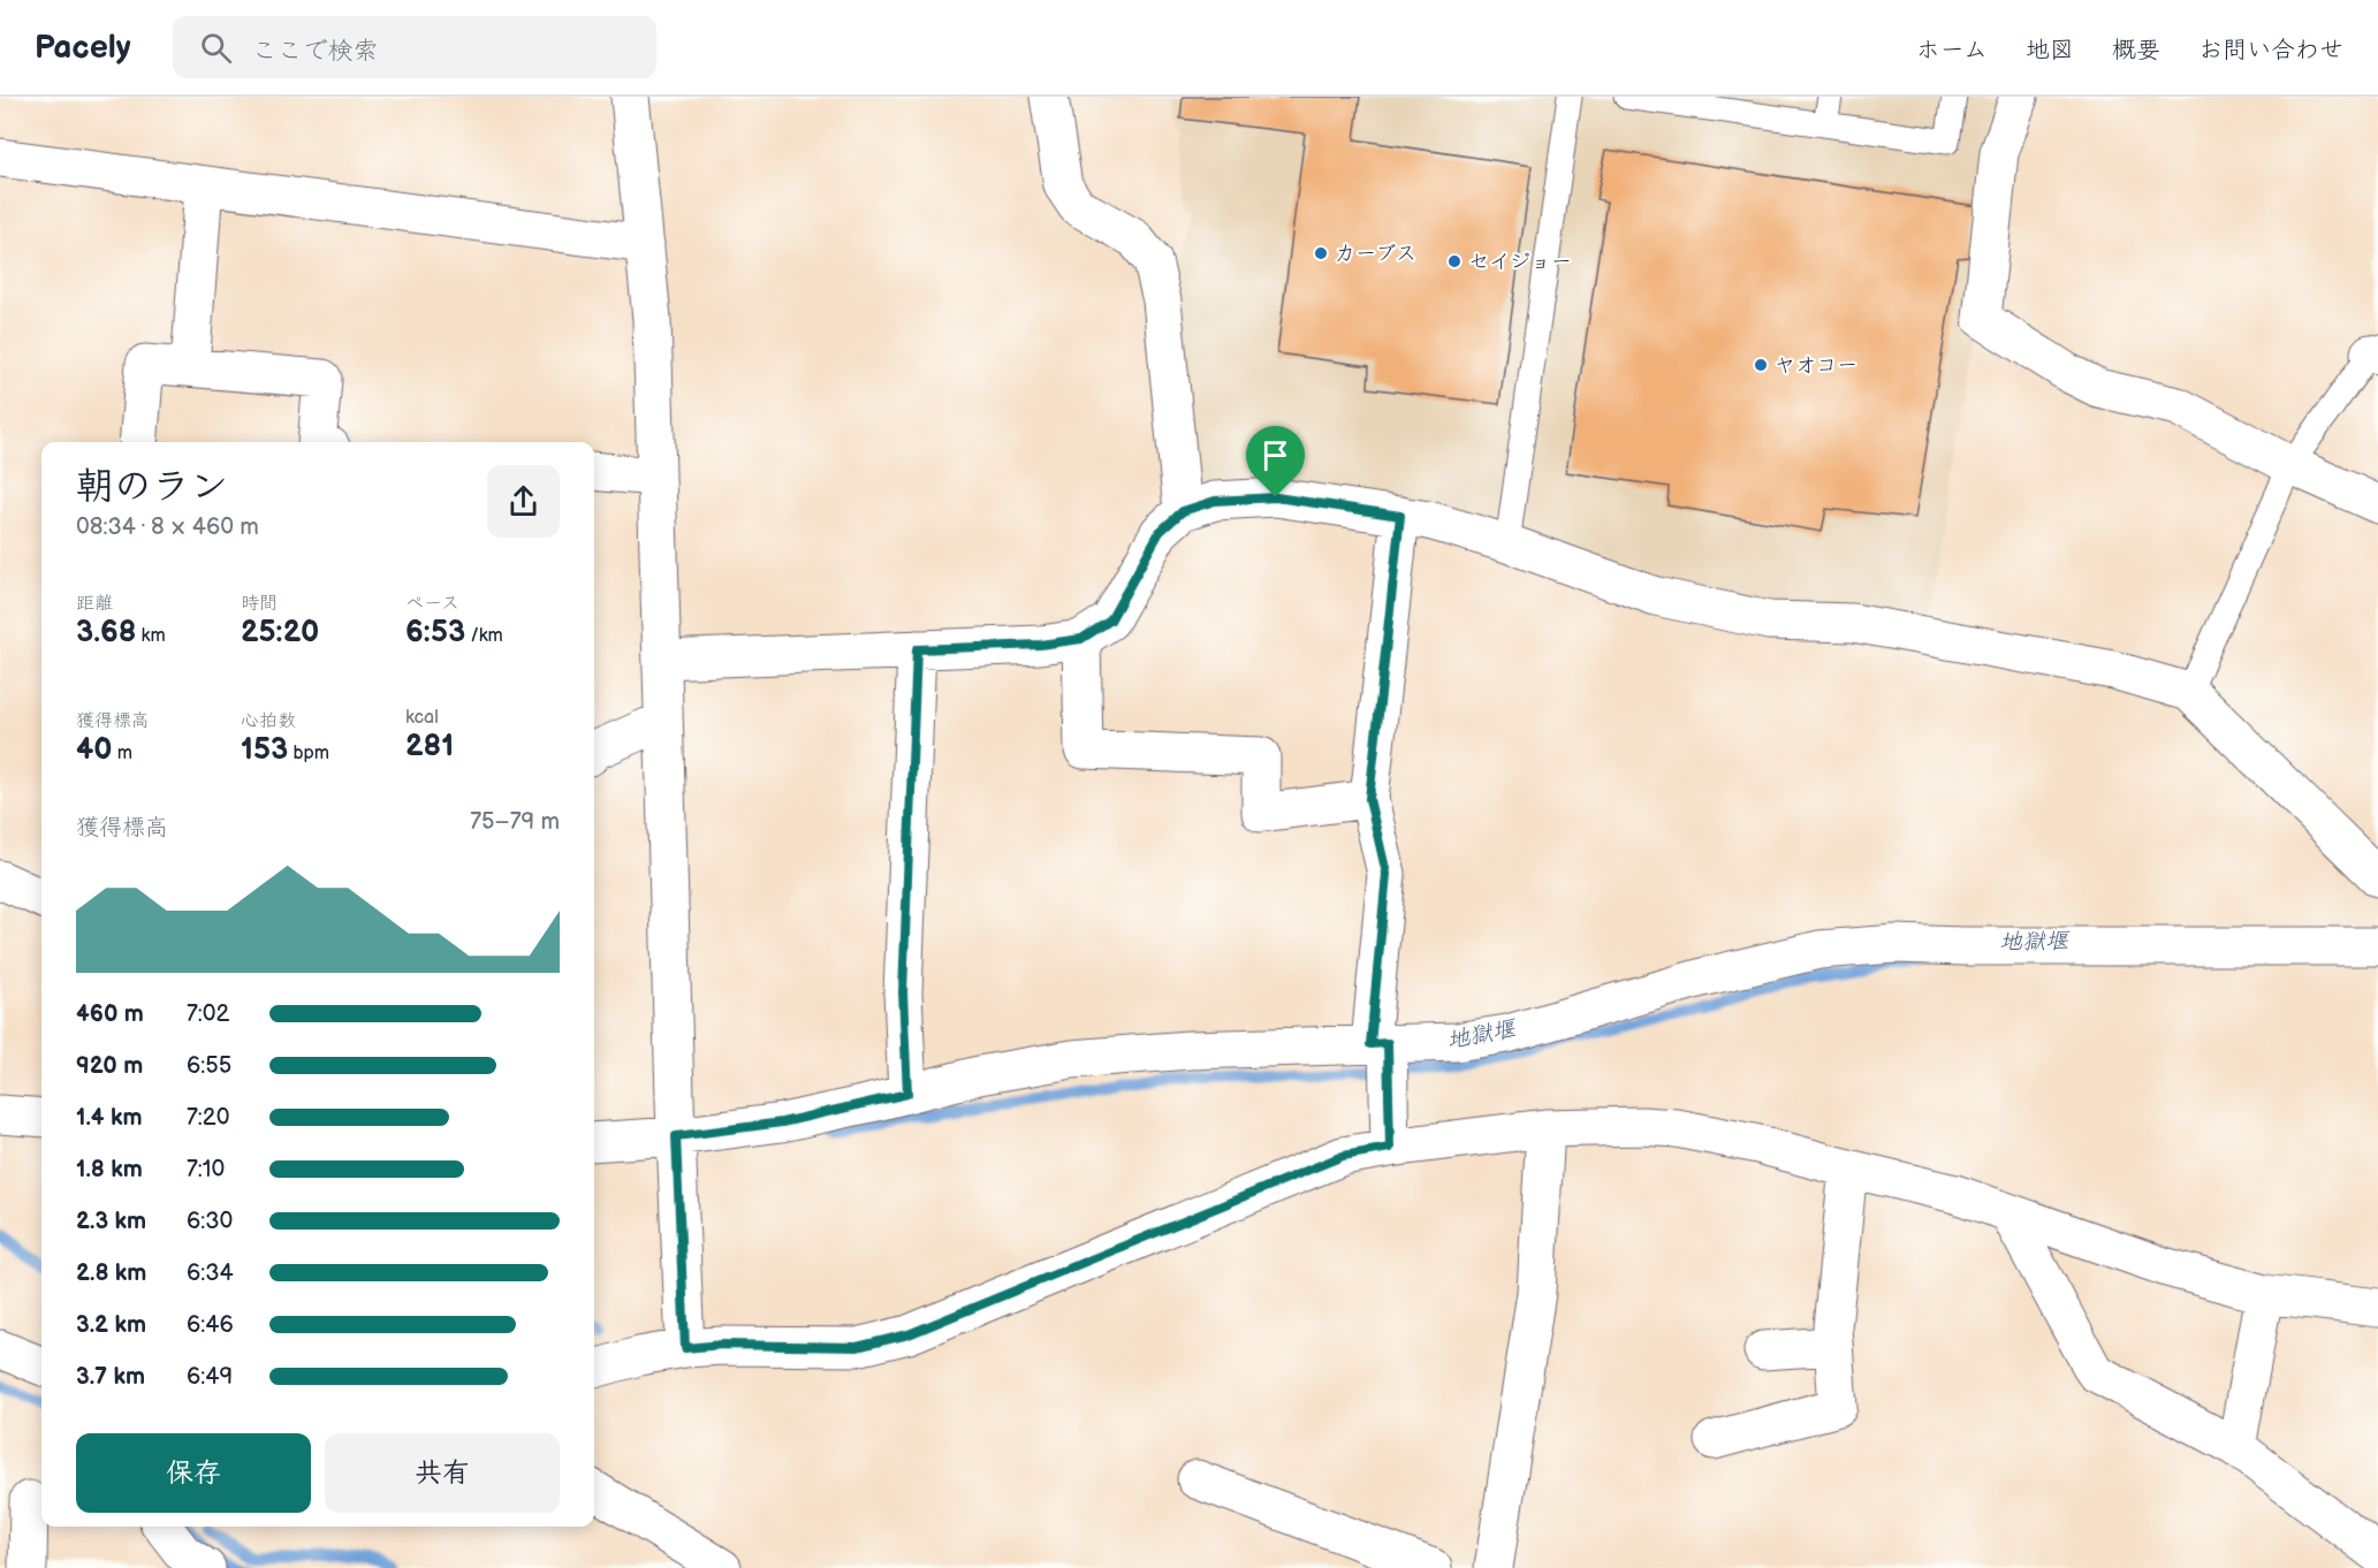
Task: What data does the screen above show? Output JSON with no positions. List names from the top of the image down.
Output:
{
  "water": ["地獄堰"],
  "places": ["カーブス", "セイジョー", "ヤオコー"],
  "page": {
    "header": "Pacely",
    "search": "ここで検索",
    "nav": [
      "ホーム",
      "地図",
      "概要",
      "お問い合わせ"
    ],
    "heading": ["朝のラン", "08:34 · 8 × 460 m"],
    "stats": [
      ["距離", "3.68 km"],
      ["時間", "25:20"],
      ["ペース", "6:53 /km"],
      ["獲得標高", "40 m"],
      ["心拍数", "153 bpm"],
      ["kcal", "281"]
    ],
    "chart": ["獲得標高", "75–79 m"],
    "list": [
      {
        "name": "460 m",
        "note": "7:02"
      },
      {
        "name": "920 m",
        "note": "6:55"
      },
      {
        "name": "1.4 km",
        "note": "7:20"
      },
      {
        "name": "1.8 km",
        "note": "7:10"
      },
      {
        "name": "2.3 km",
        "note": "6:30"
      },
      {
        "name": "2.8 km",
        "note": "6:34"
      },
      {
        "name": "3.2 km",
        "note": "6:46"
      },
      {
        "name": "3.7 km",
        "note": "6:49"
      }
    ],
    "buttons": ["保存", "共有"]
  }
}
